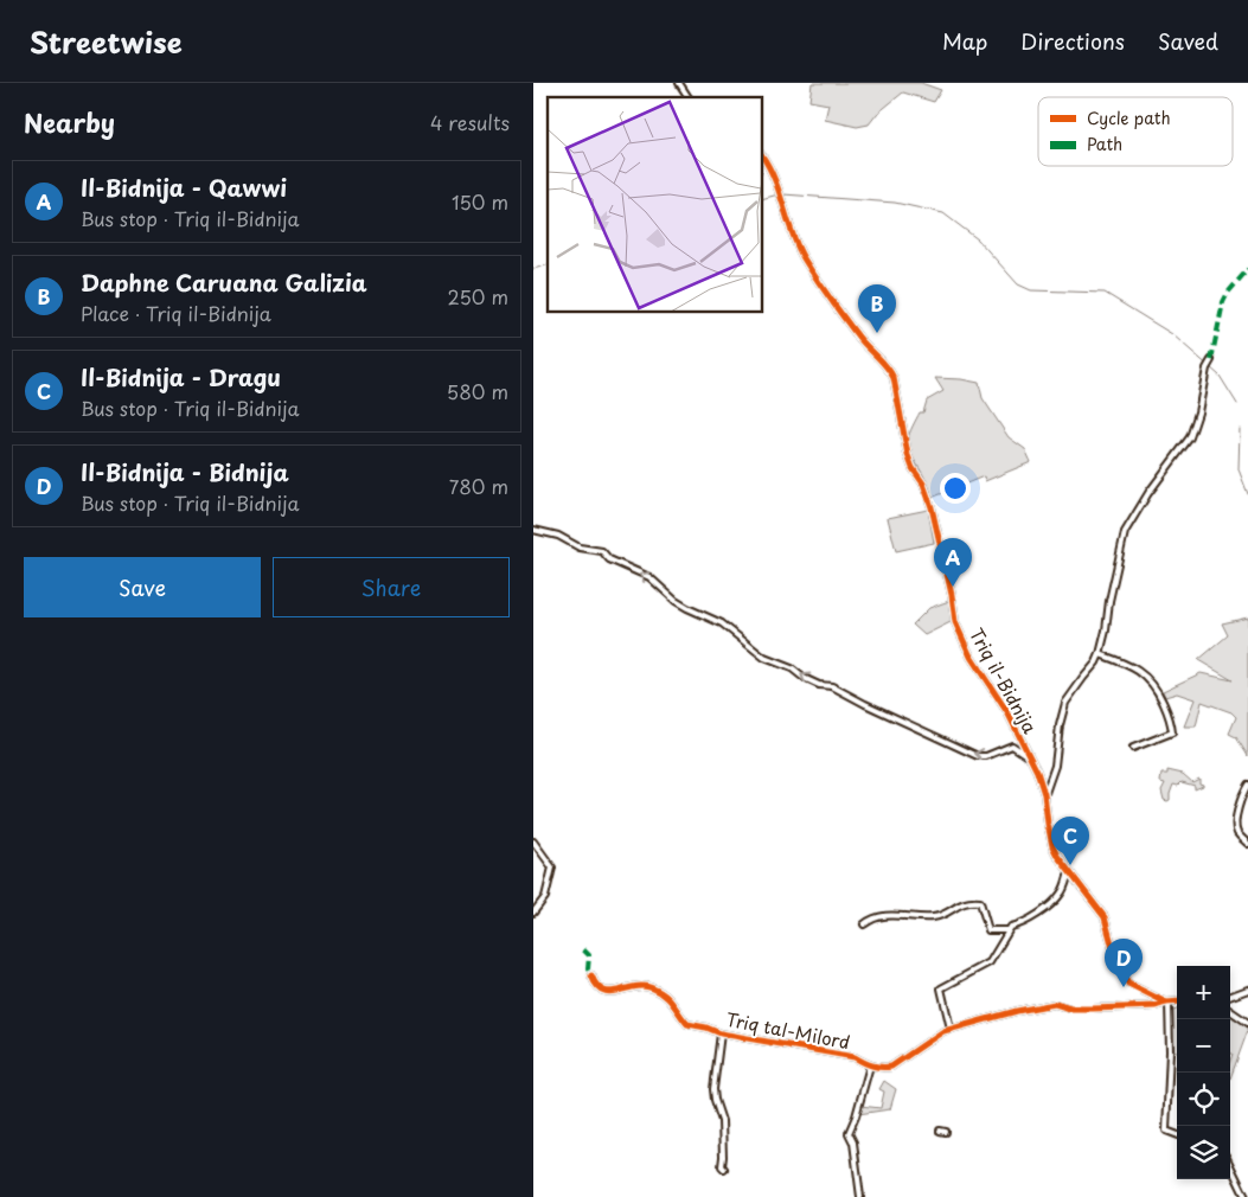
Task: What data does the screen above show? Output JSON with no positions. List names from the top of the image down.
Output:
{
  "streets": {
    "street": ["Triq il-Bidnija", "Triq tal-Milord"]
  },
  "crossings": [
    ["Triq il-Bidnija", "Triq tal-Milord"]
  ],
  "legend": ["Cycle path", "Path"],
  "page": {
    "header": "Streetwise",
    "nav": ["Map", "Directions", "Saved"],
    "heading": ["Nearby", "4 results"],
    "list": [
      {
        "mark": "A",
        "name": "Il-Bidnija - Qawwi",
        "note": "Bus stop · Triq il-Bidnija",
        "value": "150 m"
      },
      {
        "mark": "B",
        "name": "Daphne Caruana Galizia",
        "note": "Place · Triq il-Bidnija",
        "value": "250 m"
      },
      {
        "mark": "C",
        "name": "Il-Bidnija - Dragu",
        "note": "Bus stop · Triq il-Bidnija",
        "value": "580 m"
      },
      {
        "mark": "D",
        "name": "Il-Bidnija - Bidnija",
        "note": "Bus stop · Triq il-Bidnija",
        "value": "780 m"
      }
    ],
    "pins": [
      "B",
      "A",
      "C",
      "D"
    ],
    "buttons": ["Save", "Share"],
    "map_buttons": ["+", "−"]
  }
}
